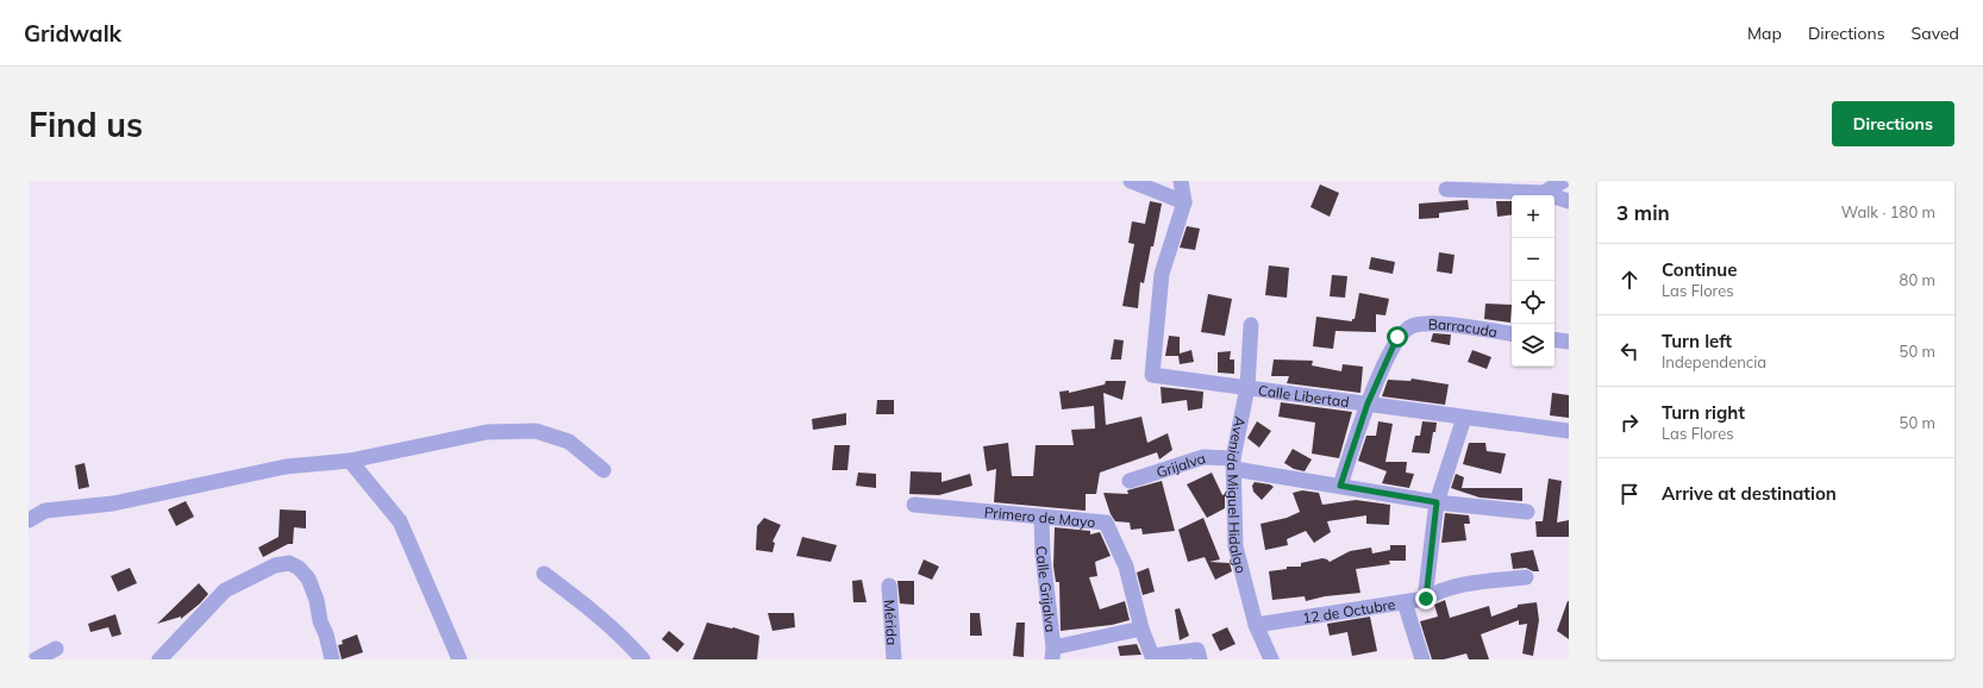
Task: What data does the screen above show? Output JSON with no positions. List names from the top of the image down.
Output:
{
  "streets": {
    "street": [
      "Barracuda",
      "Calle Libertad",
      "Grijalva",
      "Avenida Miguel Hidalgo",
      "Primero de Mayo",
      "Calle Grijalva",
      "12 de Octubre",
      "Mérida"
    ]
  },
  "crossings": [
    ["Barracuda", "Calle Libertad"],
    ["Calle Libertad", "Avenida Miguel Hidalgo"],
    ["Grijalva", "Avenida Miguel Hidalgo"],
    ["Avenida Miguel Hidalgo", "12 de Octubre"],
    ["Primero de Mayo", "Calle Grijalva"]
  ],
  "page": {
    "header": "Gridwalk",
    "nav": ["Map", "Directions", "Saved"],
    "buttons": "Directions",
    "title": "Find us",
    "heading": ["3 min", "Walk · 180 m"],
    "map_buttons": ["+", "−"],
    "list": [
      ["Continue", "Las Flores", "80 m"],
      ["Turn left", "Independencia", "50 m"],
      ["Turn right", "Las Flores", "50 m"],
      "Arrive at destination"
    ]
  }
}
